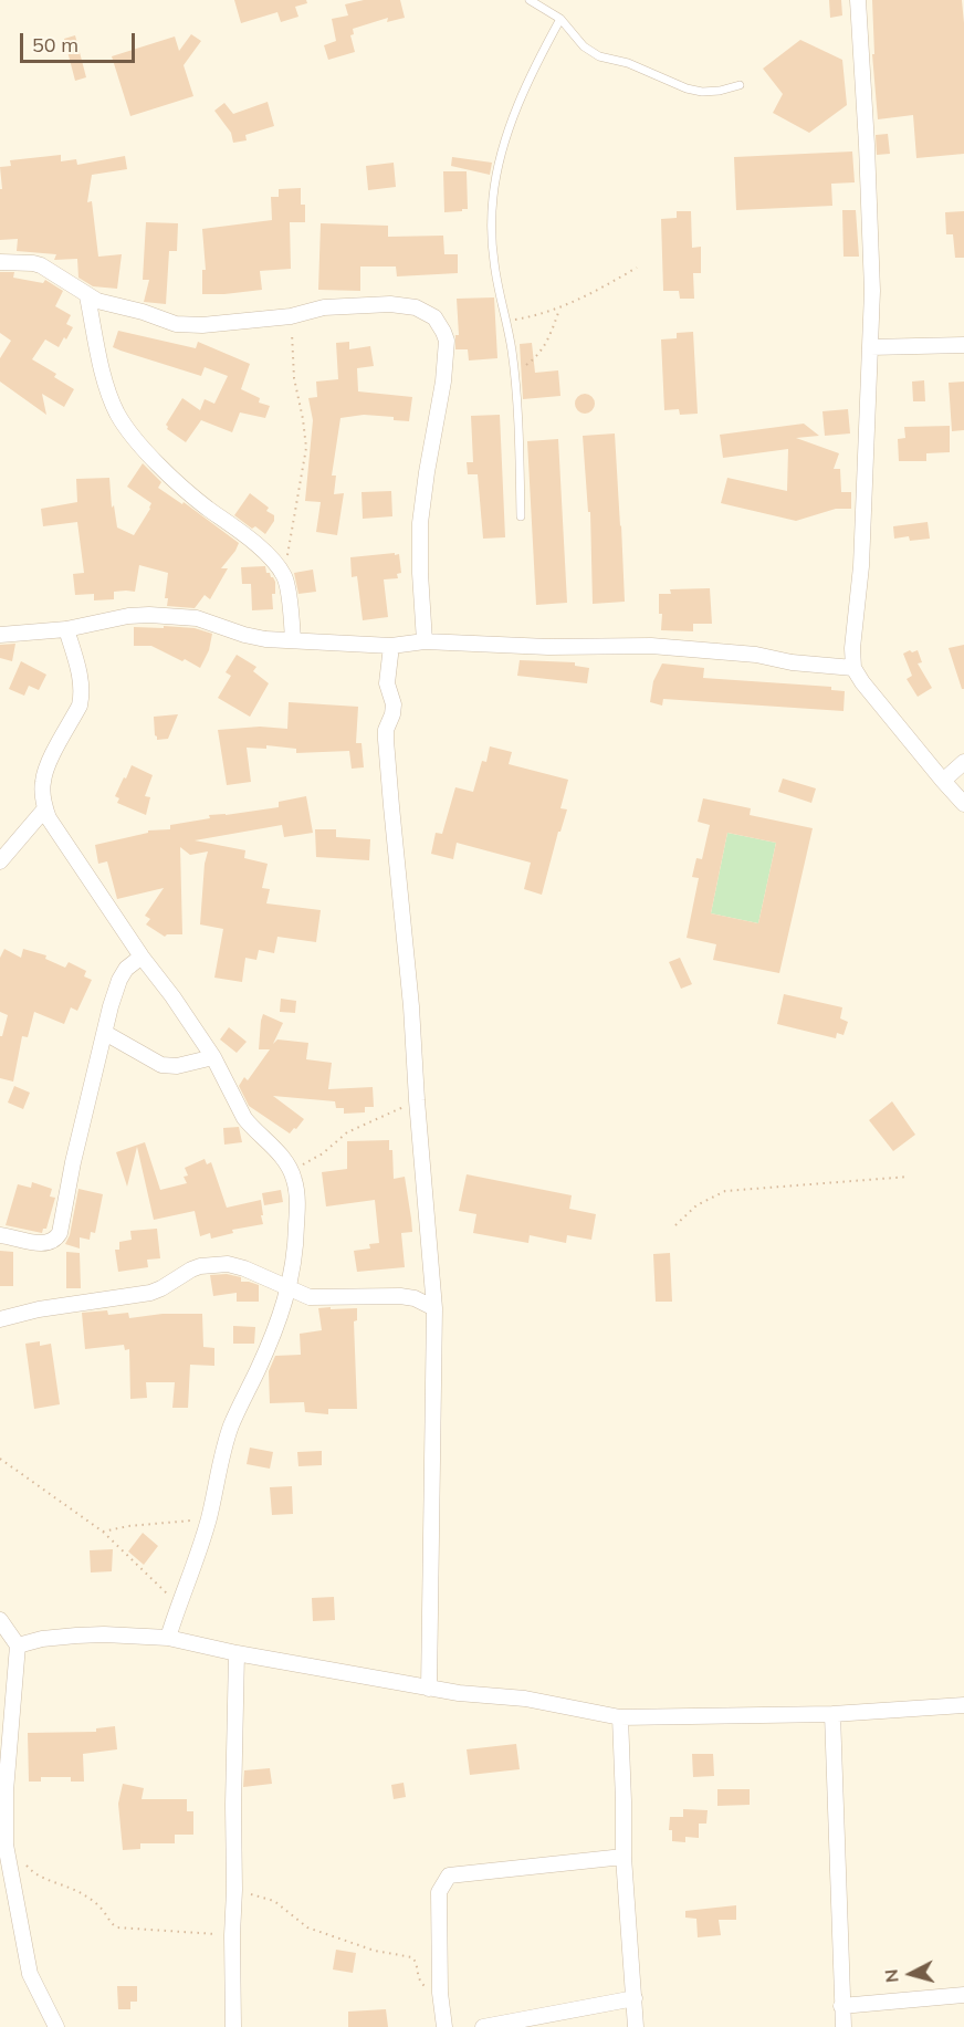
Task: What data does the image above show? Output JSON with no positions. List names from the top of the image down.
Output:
{
  "scale_bar": "50 m",
  "north": "left"
}
